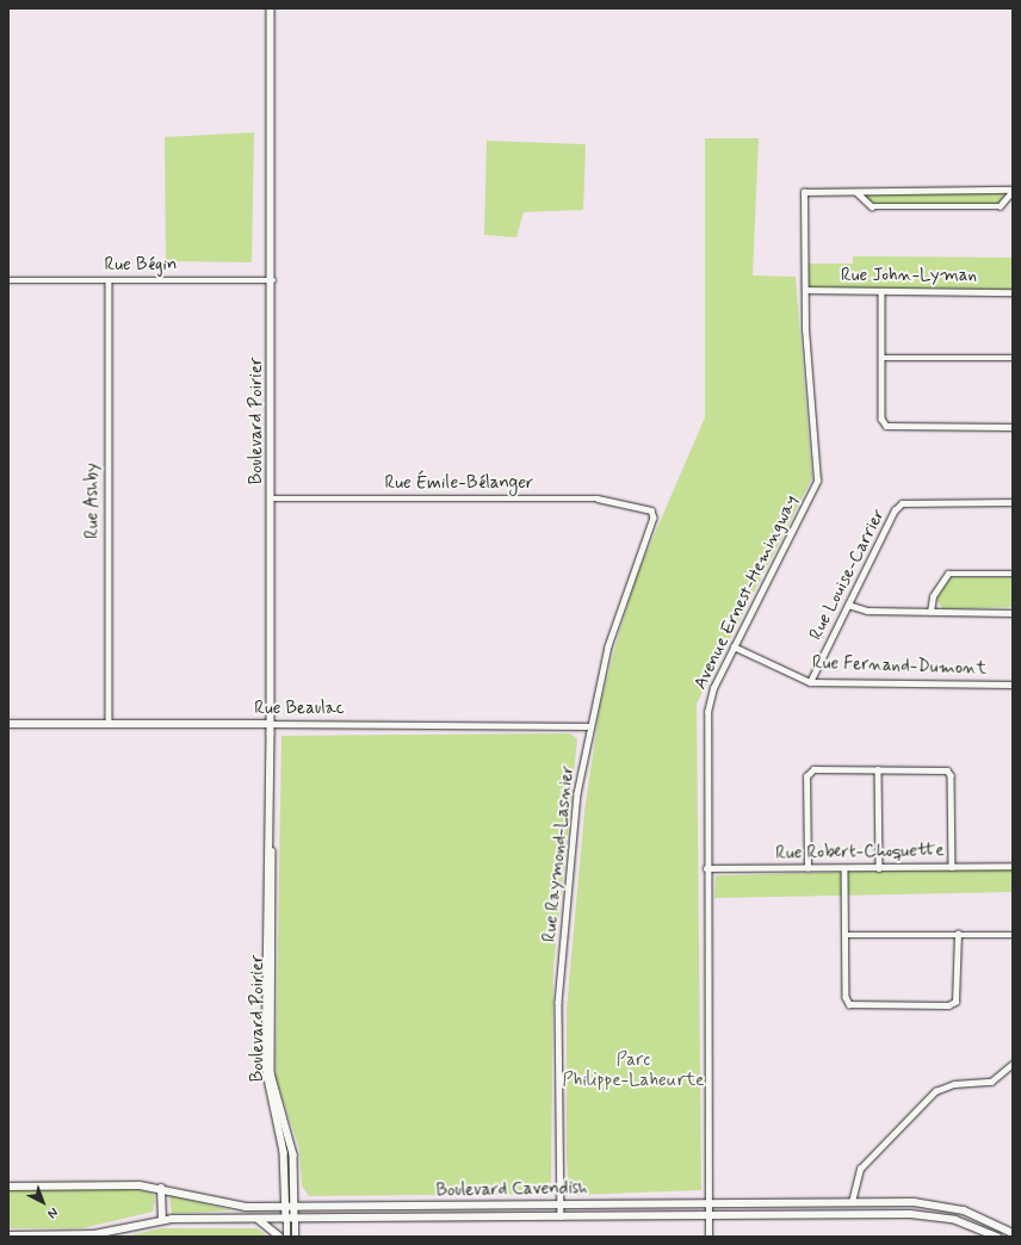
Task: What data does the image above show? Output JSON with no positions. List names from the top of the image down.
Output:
{
  "streets": {
    "main road": ["Boulevard Cavendish"],
    "street": [
      "Rue Bégin",
      "Rue John-Lyman",
      "Boulevard Poirier",
      "Rue Émile-Bélanger",
      "Rue Ashby",
      "Rue Louise-Carrier",
      "Avenue Ernest-Hemingway",
      "Rue Fernand-Dumont",
      "Rue Beaulac",
      "Rue Robert-Choquette",
      "Rue Raymond-Lasnier"
    ]
  },
  "crossings": [
    ["Rue Bégin", "Boulevard Poirier"],
    ["Rue Bégin", "Rue Ashby"],
    ["Rue John-Lyman", "Avenue Ernest-Hemingway"],
    ["Boulevard Poirier", "Rue Émile-Bélanger"],
    ["Boulevard Poirier", "Rue Beaulac"],
    ["Boulevard Poirier", "Boulevard Cavendish"],
    ["Rue Émile-Bélanger", "Rue Raymond-Lasnier"],
    ["Rue Ashby", "Rue Beaulac"],
    ["Rue Louise-Carrier", "Rue Fernand-Dumont"],
    ["Avenue Ernest-Hemingway", "Rue Fernand-Dumont"],
    ["Avenue Ernest-Hemingway", "Rue Robert-Choquette"],
    ["Avenue Ernest-Hemingway", "Boulevard Cavendish"],
    ["Rue Beaulac", "Rue Raymond-Lasnier"],
    ["Rue Raymond-Lasnier", "Boulevard Cavendish"]
  ],
  "parks": ["Parc Philippe-Laheurte"],
  "north": "bottom right"
}
